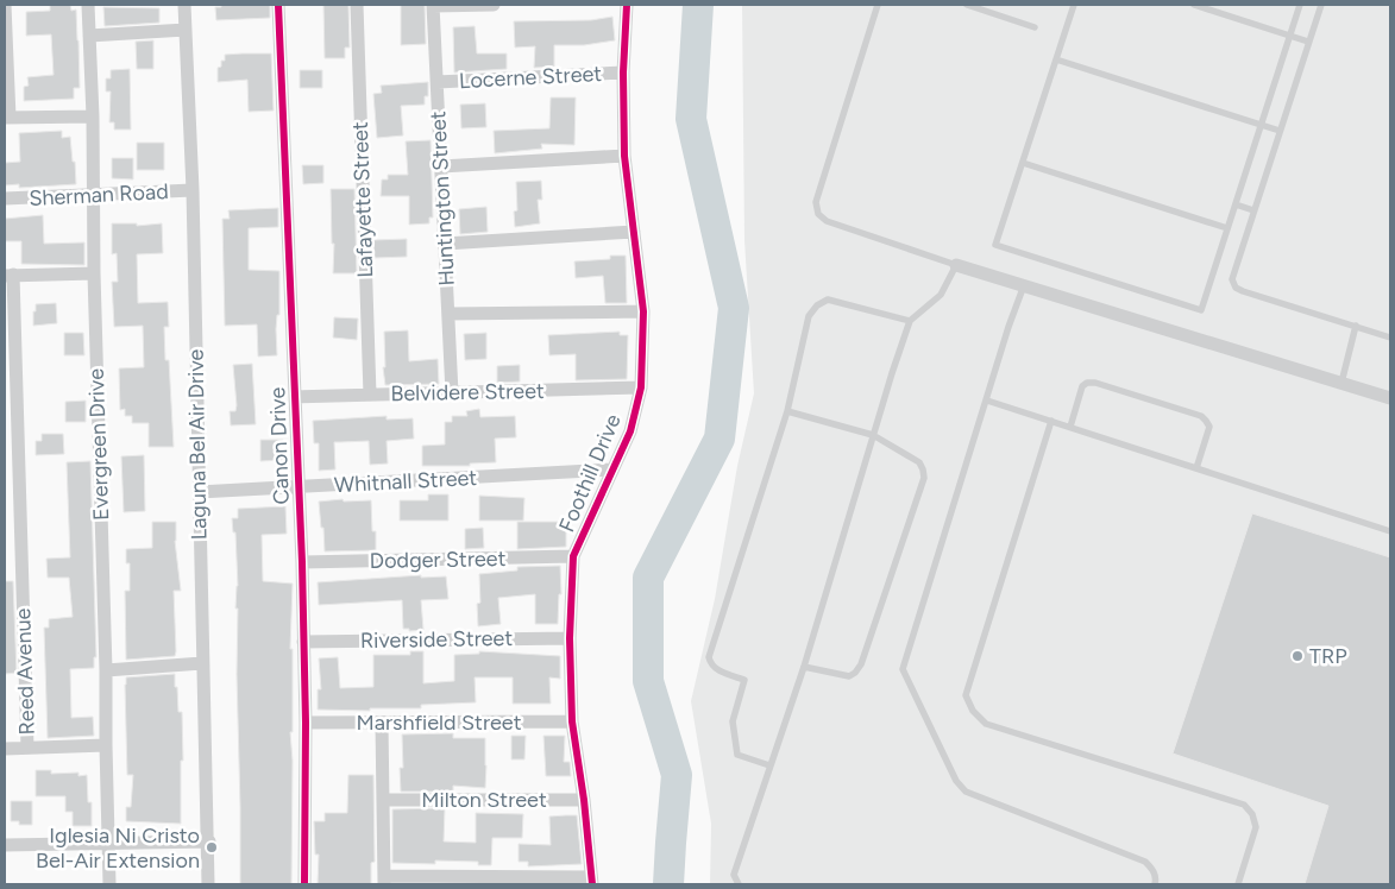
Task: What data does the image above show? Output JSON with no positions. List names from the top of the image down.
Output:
{
  "streets": {
    "street": [
      "Locerne Street",
      "Sherman Road",
      "Huntington Street",
      "Lafayette Street",
      "Belvidere Street",
      "Evergreen Drive",
      "Laguna Bel Air Drive",
      "Canon Drive",
      "Foothill Drive",
      "Whitnall Street",
      "Dodger Street",
      "Riverside Street",
      "Reed Avenue",
      "Marshfield Street",
      "Milton Street"
    ]
  },
  "crossings": [
    ["Locerne Street", "Huntington Street"],
    ["Locerne Street", "Foothill Drive"],
    ["Sherman Road", "Evergreen Drive"],
    ["Sherman Road", "Laguna Bel Air Drive"],
    ["Huntington Street", "Belvidere Street"],
    ["Lafayette Street", "Belvidere Street"],
    ["Belvidere Street", "Canon Drive"],
    ["Belvidere Street", "Foothill Drive"],
    ["Laguna Bel Air Drive", "Whitnall Street"],
    ["Canon Drive", "Whitnall Street"],
    ["Canon Drive", "Dodger Street"],
    ["Canon Drive", "Riverside Street"],
    ["Canon Drive", "Marshfield Street"],
    ["Foothill Drive", "Whitnall Street"],
    ["Foothill Drive", "Dodger Street"],
    ["Foothill Drive", "Riverside Street"],
    ["Foothill Drive", "Marshfield Street"],
    ["Foothill Drive", "Milton Street"]
  ],
  "places": ["TRP", "Iglesia Ni Cristo Bel-Air Extension"]
}
